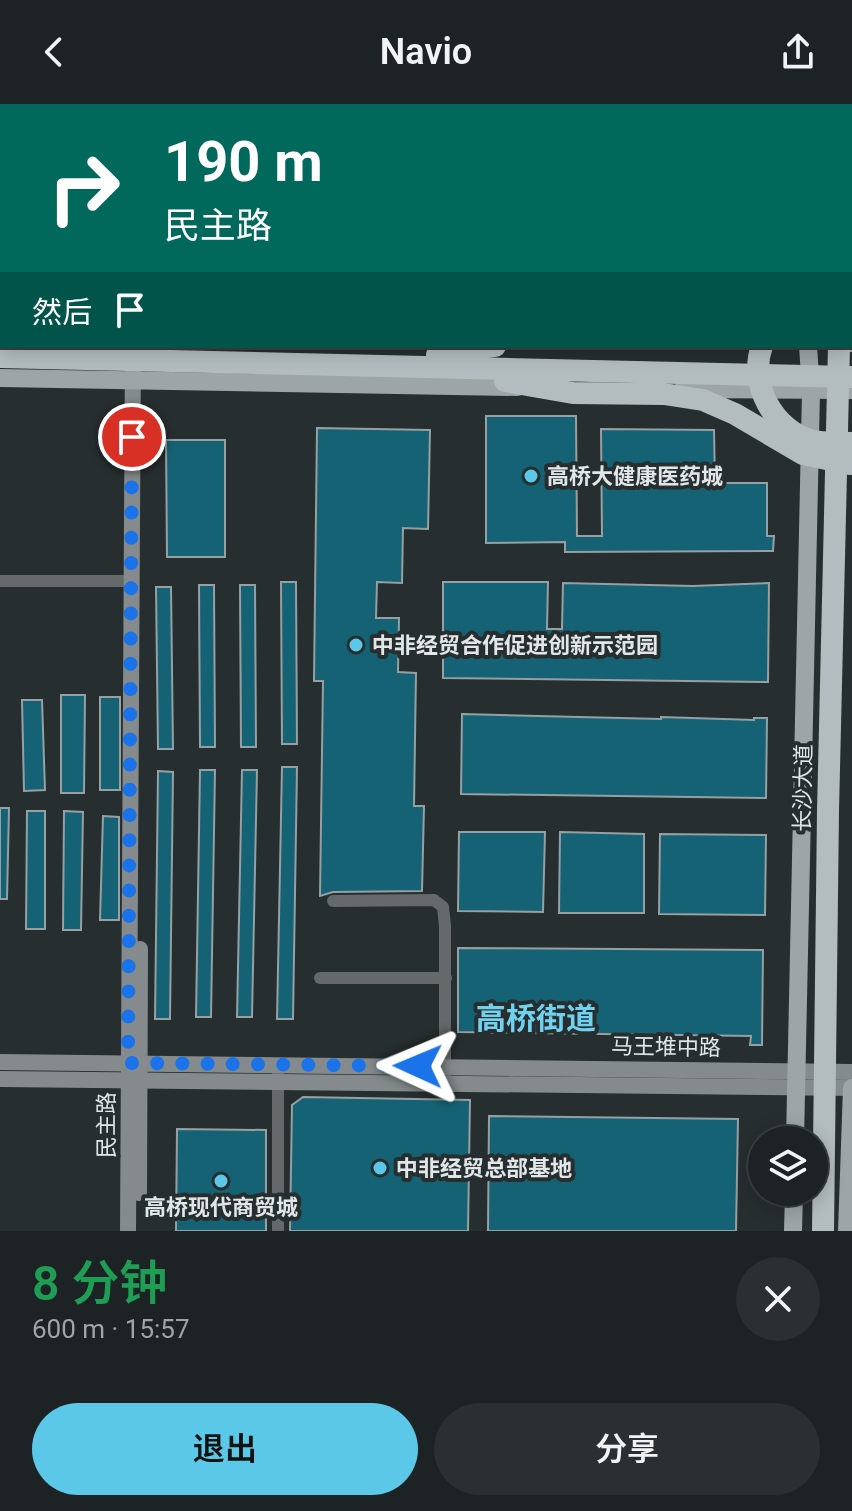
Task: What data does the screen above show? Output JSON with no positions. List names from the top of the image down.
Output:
{
  "streets": {
    "highway": ["长沙大道"],
    "street": ["马王堆中路", "民主路"]
  },
  "crossings": [
    ["马王堆中路", "民主路"]
  ],
  "districts": ["高桥街道"],
  "places": [
    "高桥大健康医药城",
    "中非经贸合作促进创新示范园",
    "中非经贸总部基地",
    "高桥现代商贸城"
  ],
  "page": {
    "header": "Navio",
    "turn": ["190 m", "民主路"],
    "then": "然后",
    "heading": ["8 分钟", "600 m · 15:57"],
    "buttons": ["退出", "分享"]
  }
}
